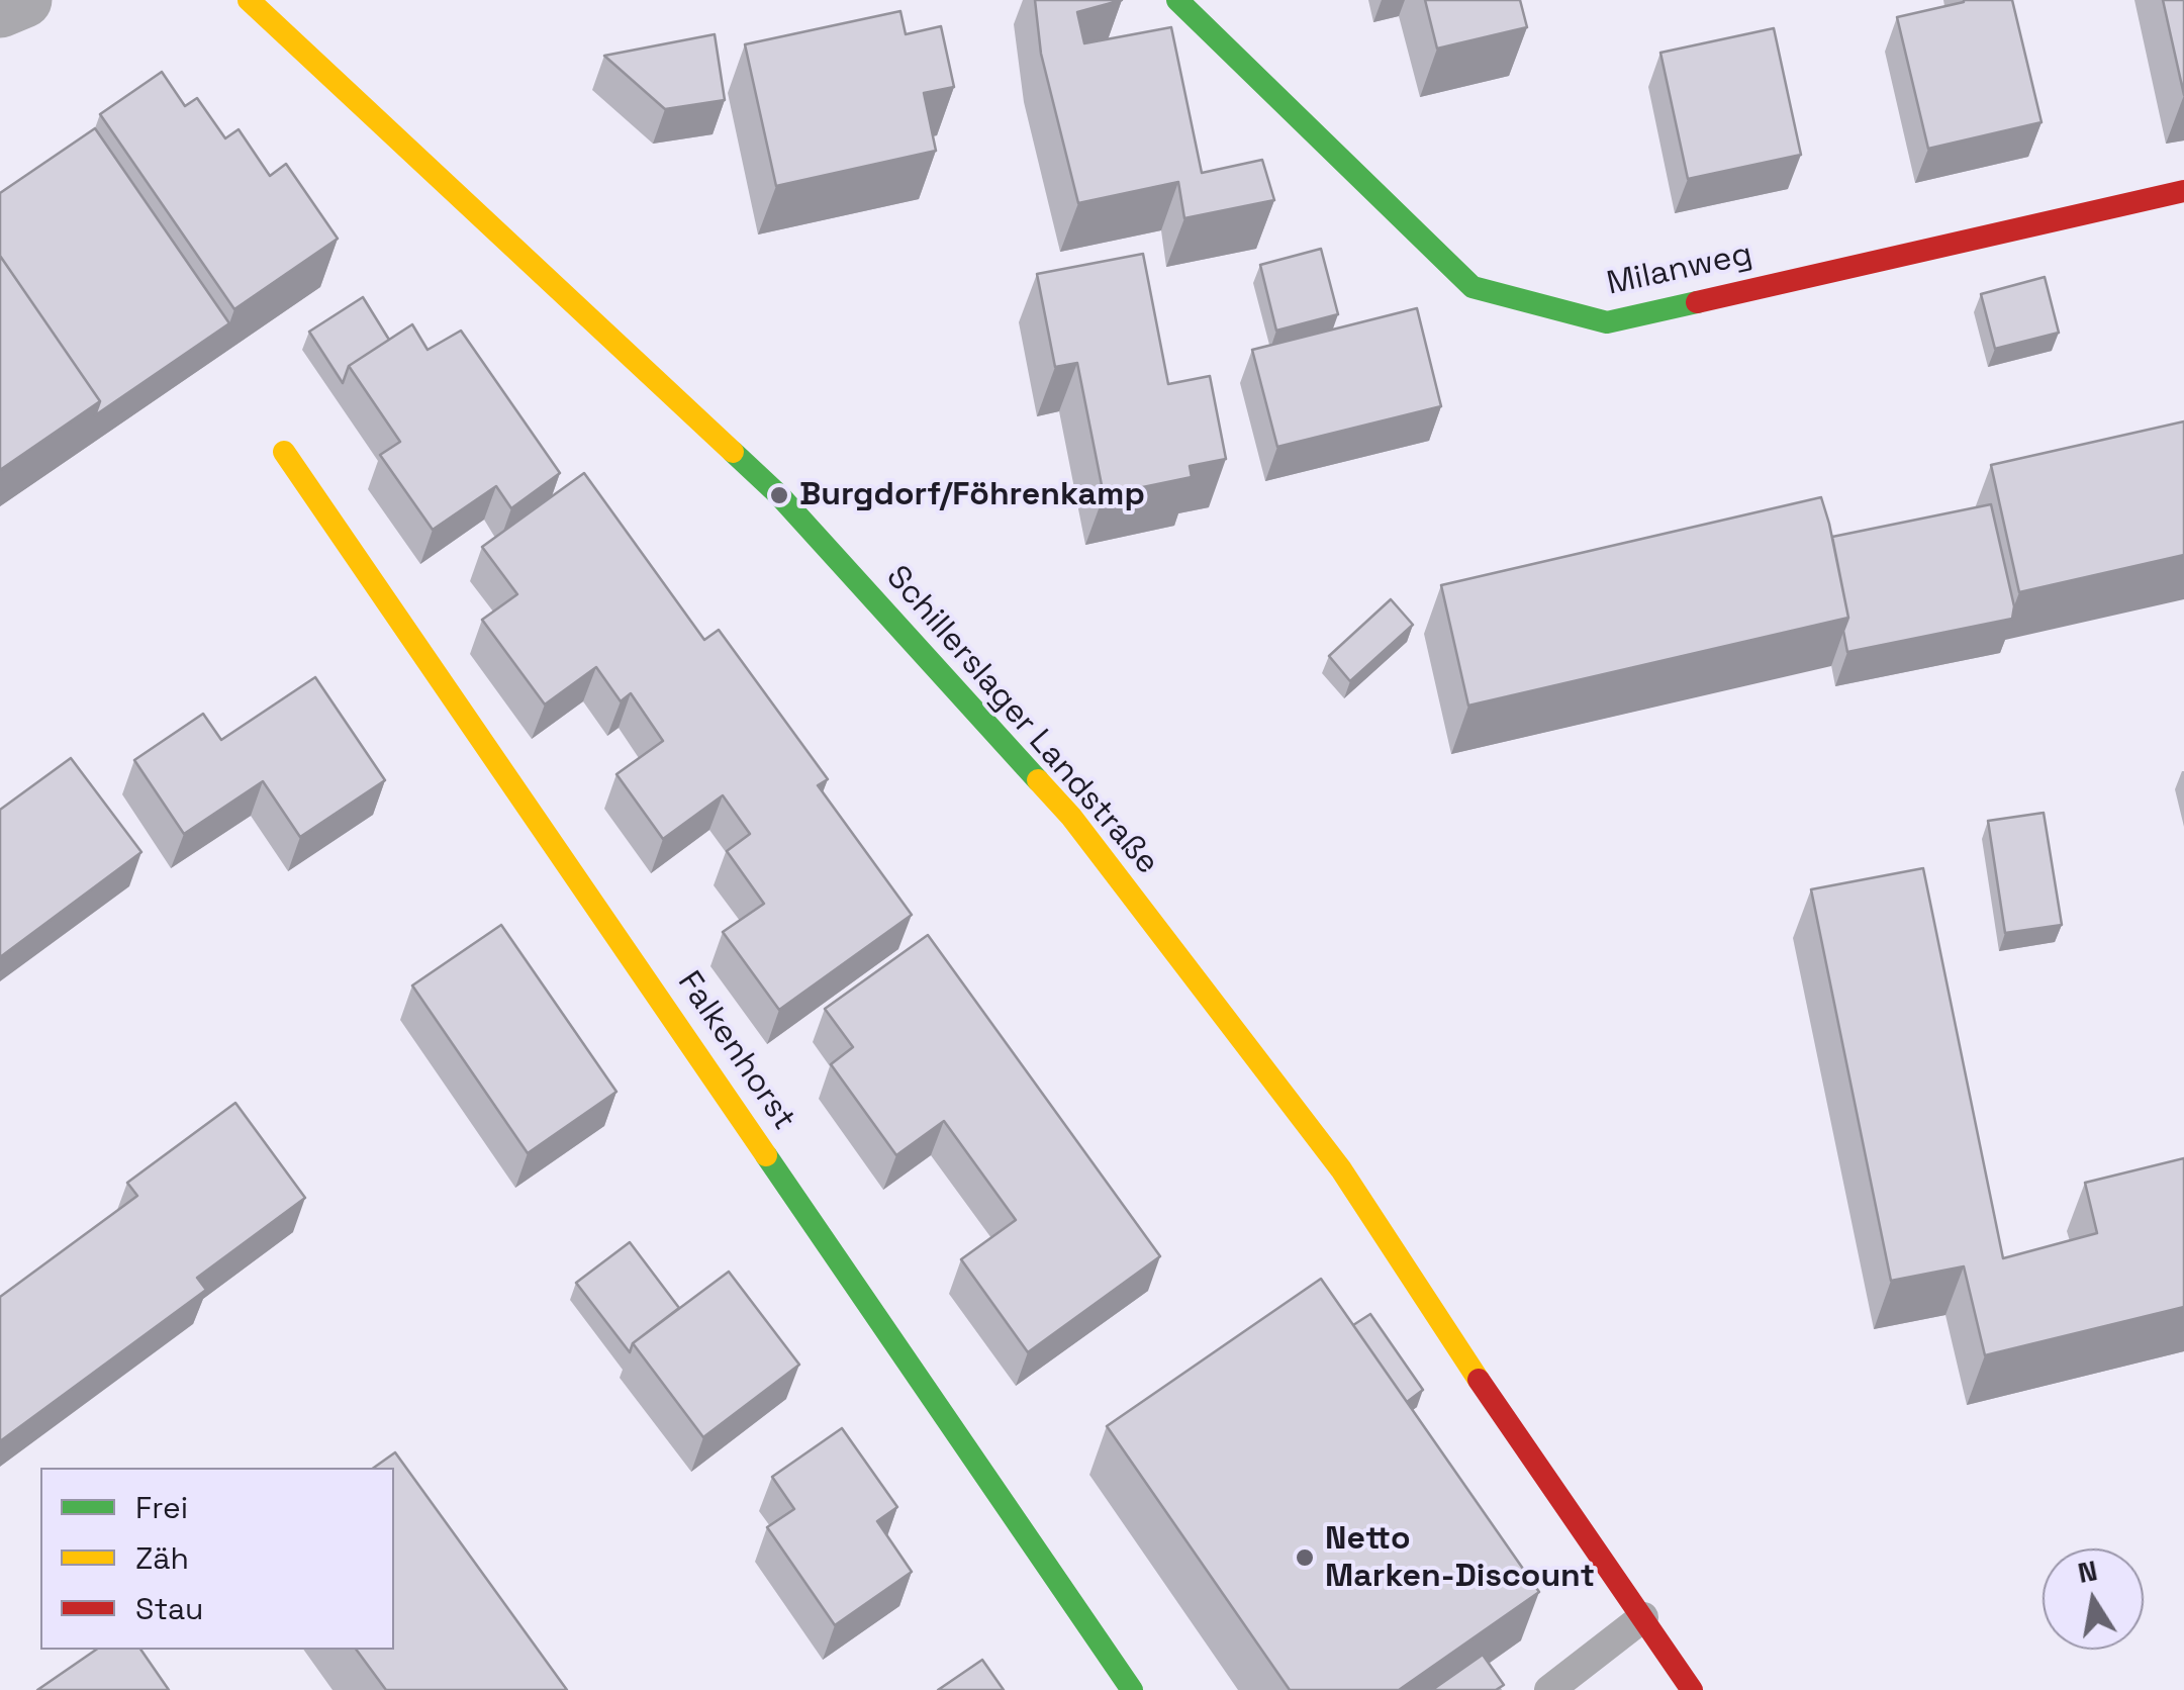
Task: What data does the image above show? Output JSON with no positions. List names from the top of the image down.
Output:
{
  "streets": {
    "street": ["Milanweg", "Schillerslager Landstraße", "Falkenhorst"]
  },
  "places": ["Burgdorf/Föhrenkamp", "Netto Marken-Discount"],
  "legend": ["Frei", "Zäh", "Stau"],
  "north": "top"
}
